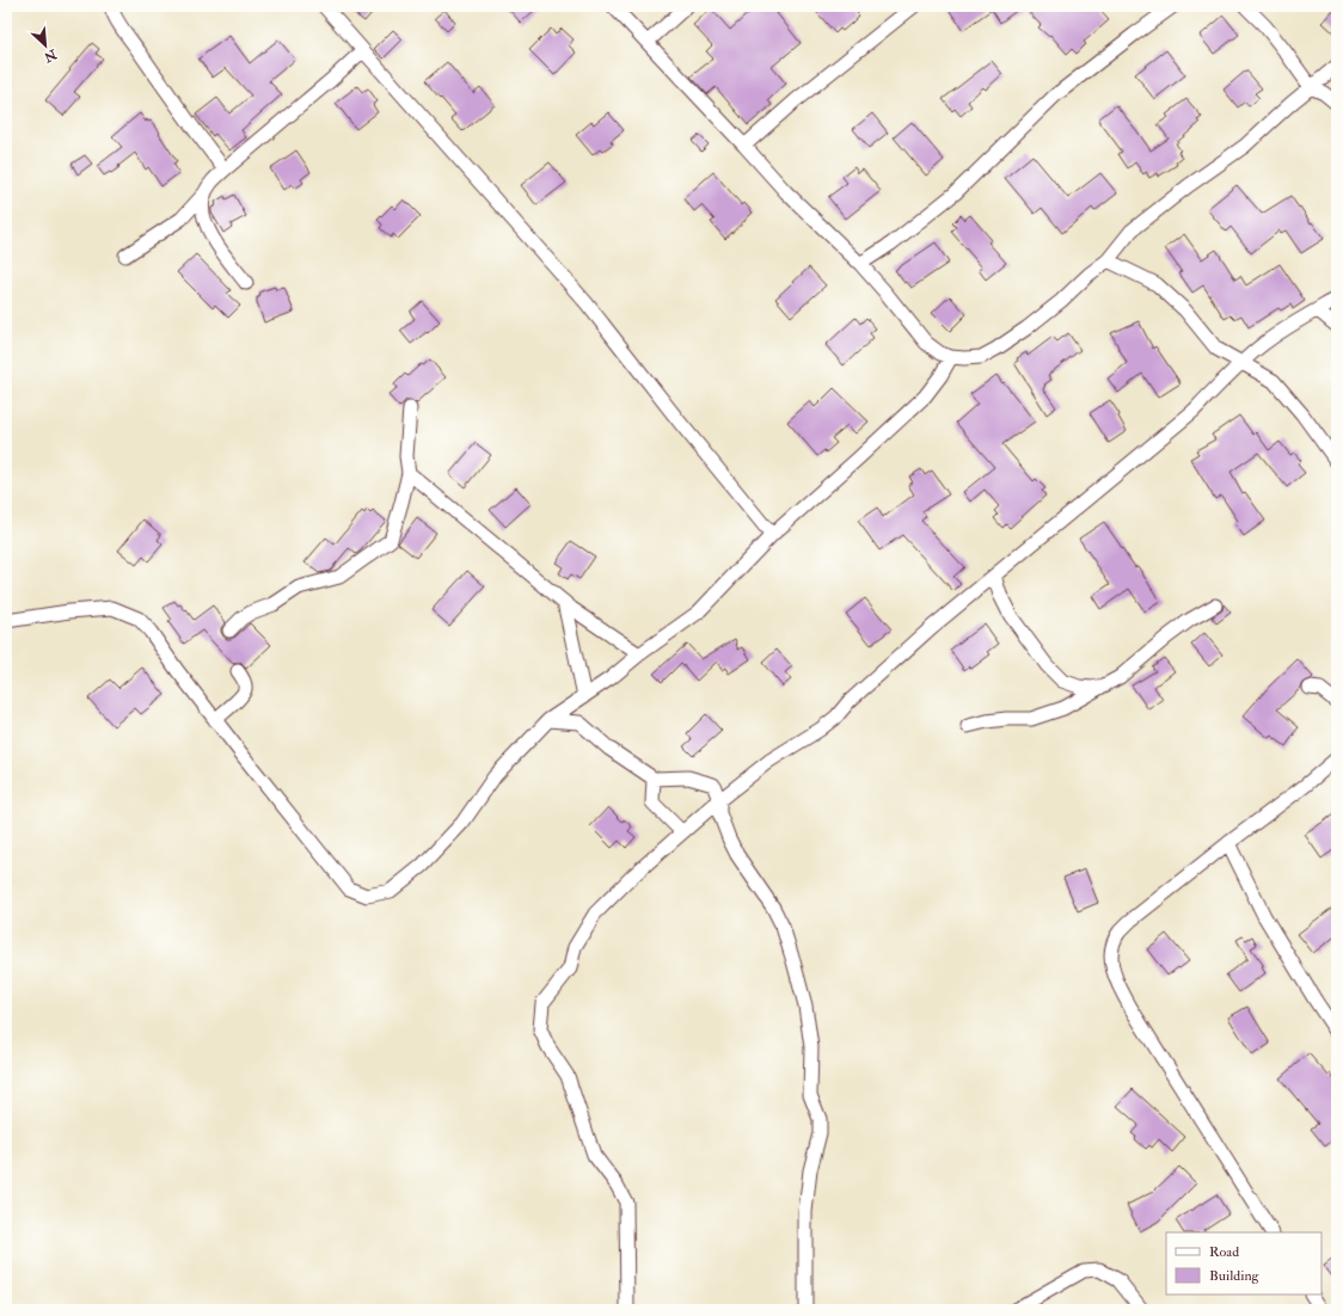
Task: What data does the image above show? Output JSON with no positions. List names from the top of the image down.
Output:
{
  "legend": ["Road", "Building"],
  "north": "bottom right"
}
